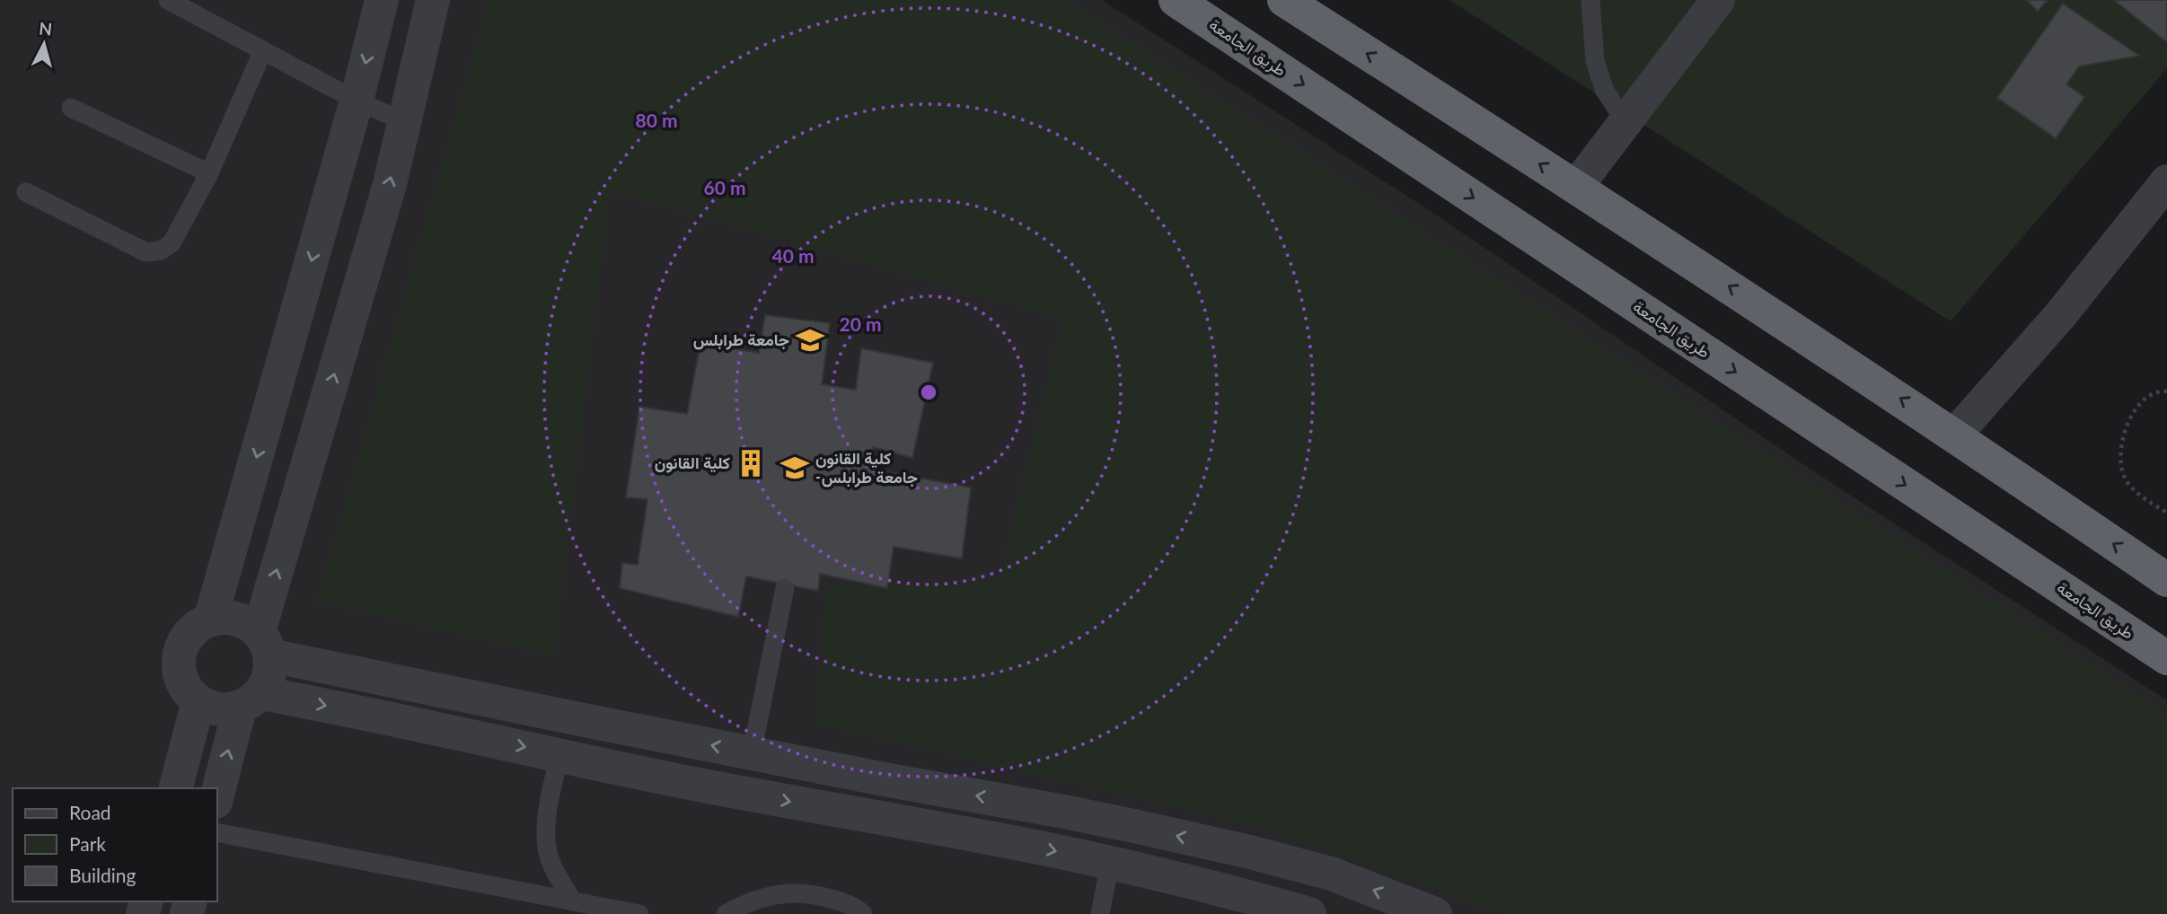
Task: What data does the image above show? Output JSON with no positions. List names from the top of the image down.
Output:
{
  "streets": {
    "highway": ["طريق الجامعة"]
  },
  "places": {
    "school or university": ["جامعة طرابلس", "كلية القانون -جامعة طرابلس"],
    "building": ["كلية القانون"]
  },
  "legend": ["Road", "Park", "Building"],
  "north": "top",
  "rings": [
    "80 m",
    "60 m",
    "40 m",
    "20 m"
  ]
}
